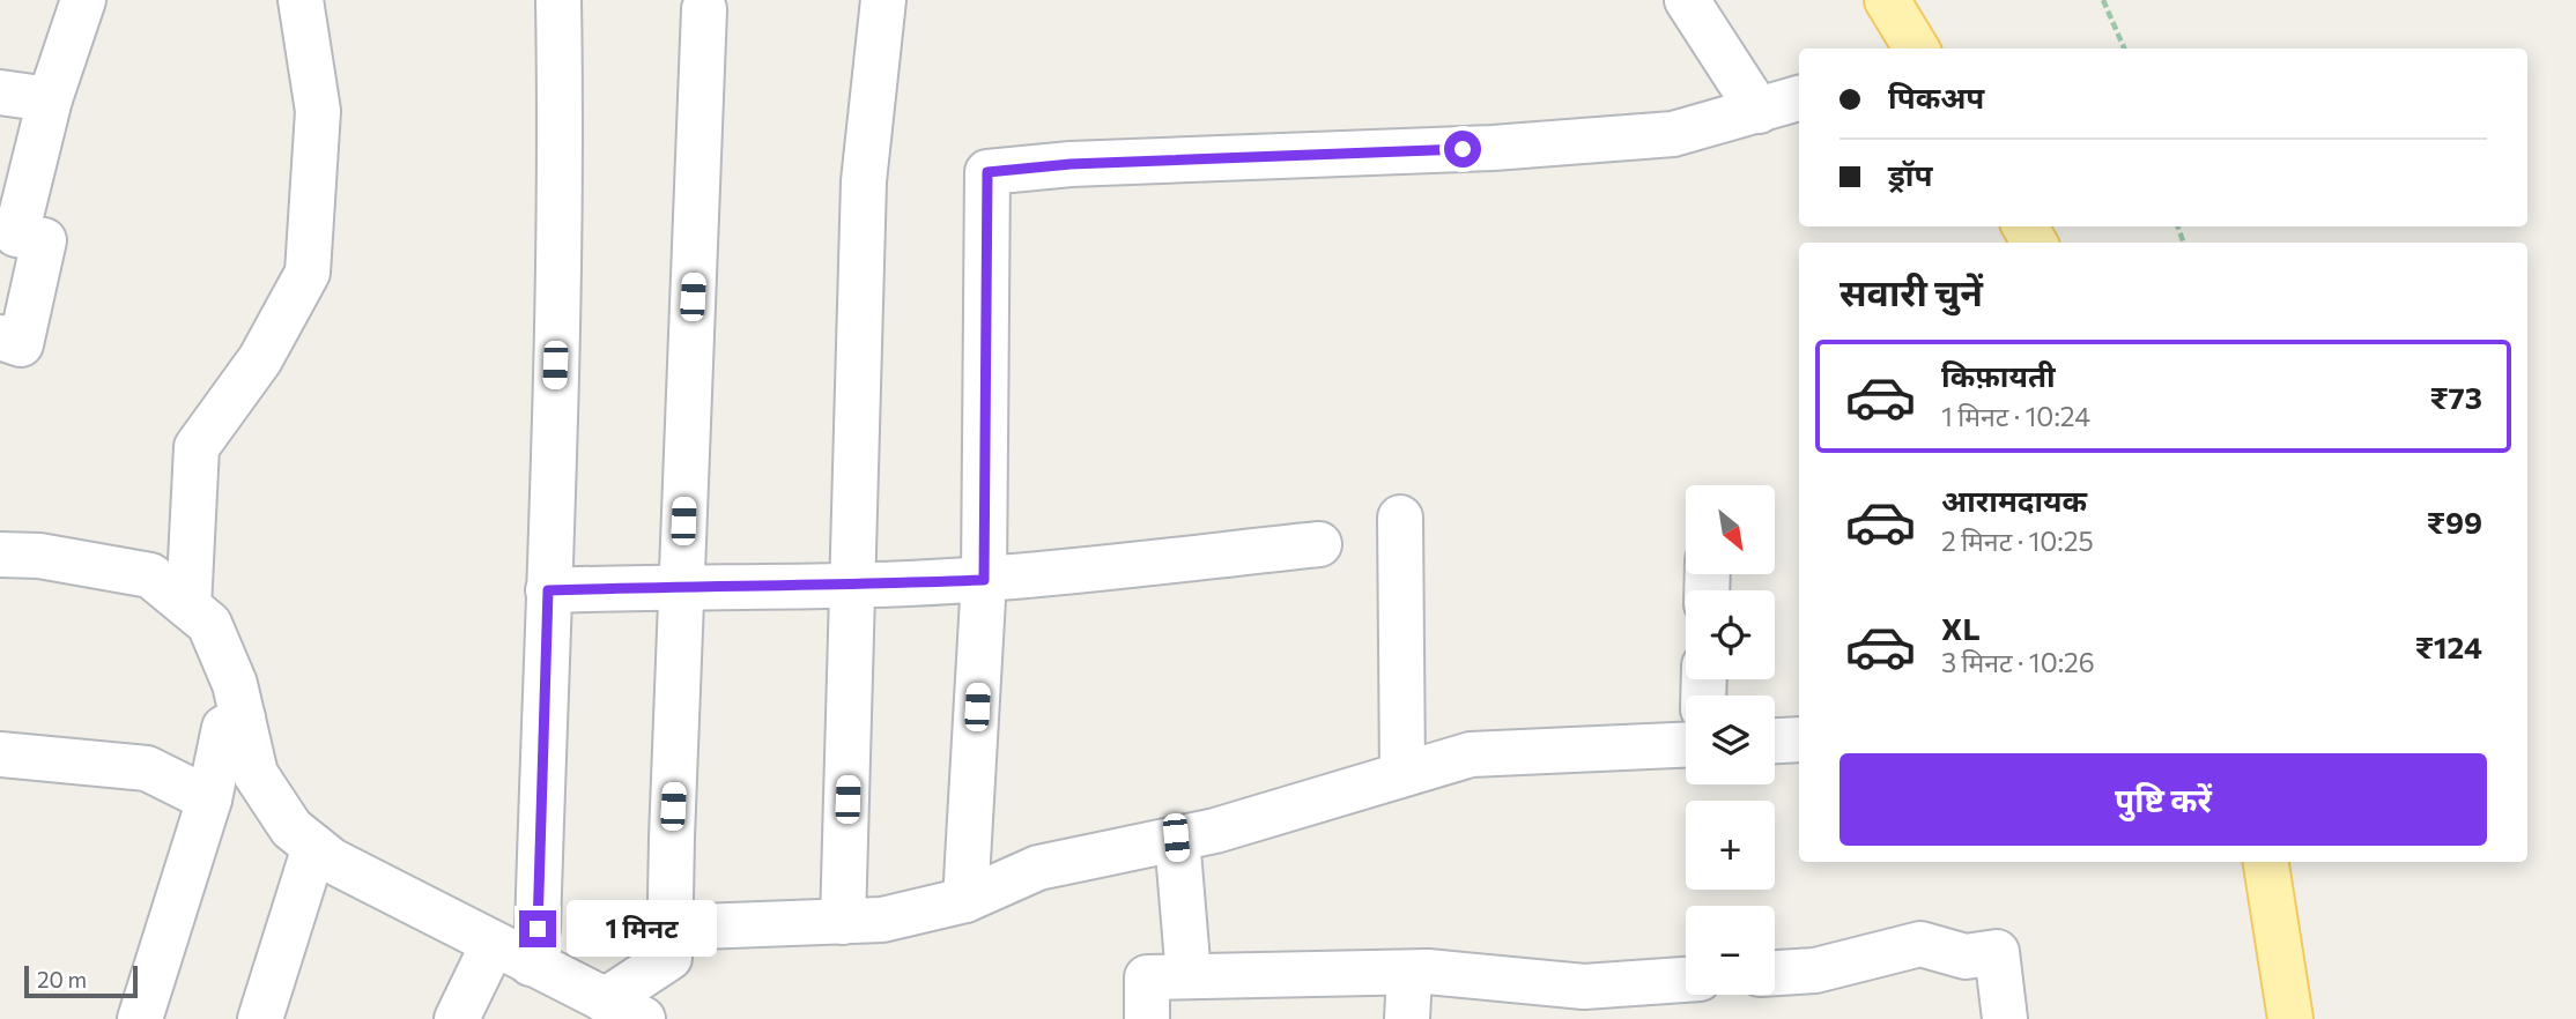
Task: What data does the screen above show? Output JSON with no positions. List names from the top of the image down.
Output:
{
  "scale_bar": "20 m",
  "north": "bottom right",
  "page": {
    "banner": ["पिकअप", "ड्रॉप"],
    "heading": "सवारी चुनें",
    "list": [
      {
        "name": "किफ़ायती",
        "note": "1 मिनट · 10:24",
        "value": "₹73"
      },
      {
        "name": "आरामदायक",
        "note": "2 मिनट · 10:25",
        "value": "₹99"
      },
      {
        "name": "XL",
        "note": "3 मिनट · 10:26",
        "value": "₹124"
      }
    ],
    "map_buttons": ["+", "−"],
    "buttons": "पुष्टि करें",
    "bubble": "1 मिनट",
    "scale": "20 m"
  }
}
